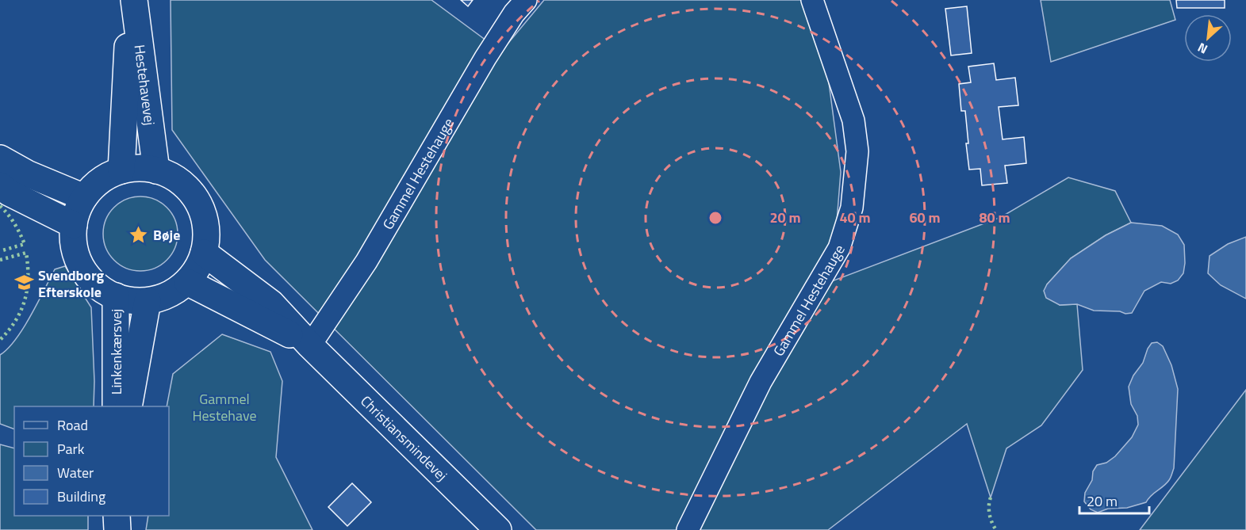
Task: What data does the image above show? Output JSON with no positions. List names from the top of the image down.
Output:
{
  "streets": {
    "street": [
      "Hestehavevej",
      "Gammel Hestehauge",
      "Linkenkærsvej",
      "Christiansmindevej"
    ]
  },
  "crossings": [
    ["Hestehavevej", "Linkenkærsvej"],
    ["Hestehavevej", "Christiansmindevej"],
    ["Gammel Hestehauge", "Christiansmindevej"],
    ["Linkenkærsvej", "Christiansmindevej"]
  ],
  "parks": ["Gammel Hestehave"],
  "places": {
    "place": ["Bøje"],
    "school or university": ["Svendborg Efterskole"]
  },
  "legend": [
    "Road",
    "Park",
    "Water",
    "Building"
  ],
  "scale_bar": "20 m",
  "north": "bottom left",
  "rings": [
    "20 m",
    "40 m",
    "60 m",
    "80 m"
  ]
}
